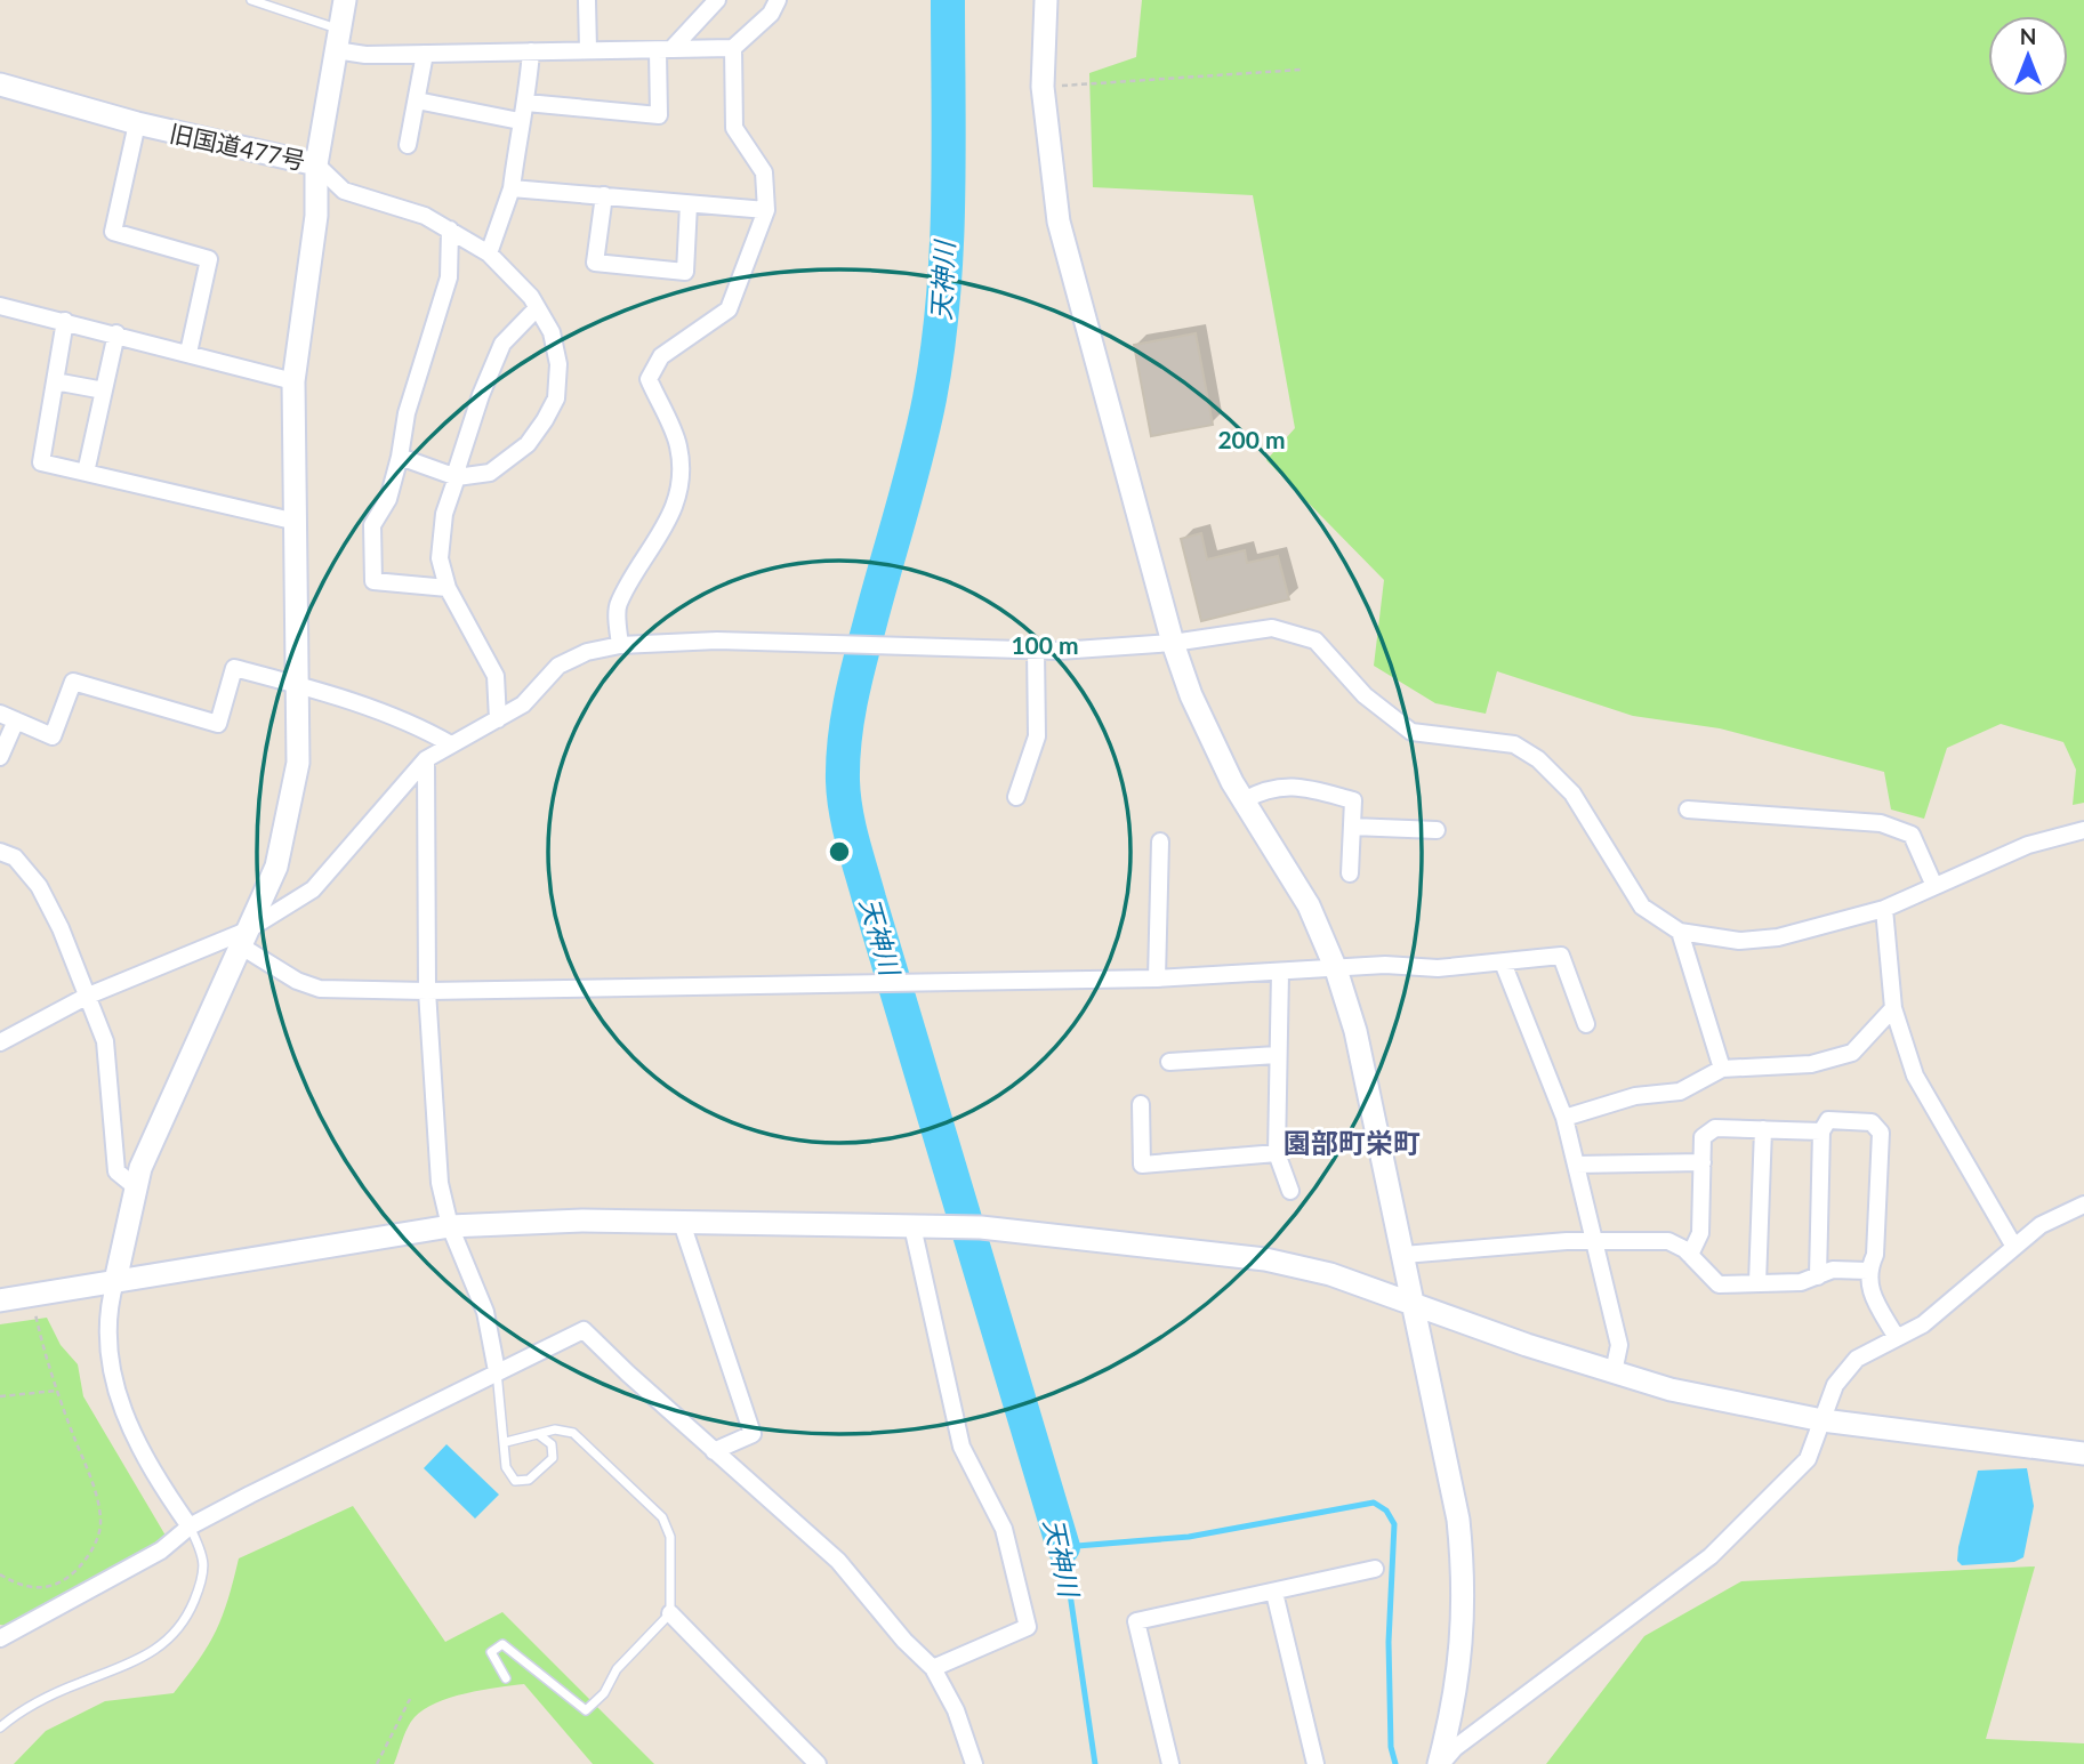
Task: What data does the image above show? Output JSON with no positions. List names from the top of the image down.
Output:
{
  "streets": {
    "street": ["旧国道477号"]
  },
  "districts": ["園部町栄町"],
  "water": ["天神川"],
  "north": "top",
  "rings": ["200 m", "100 m"]
}
